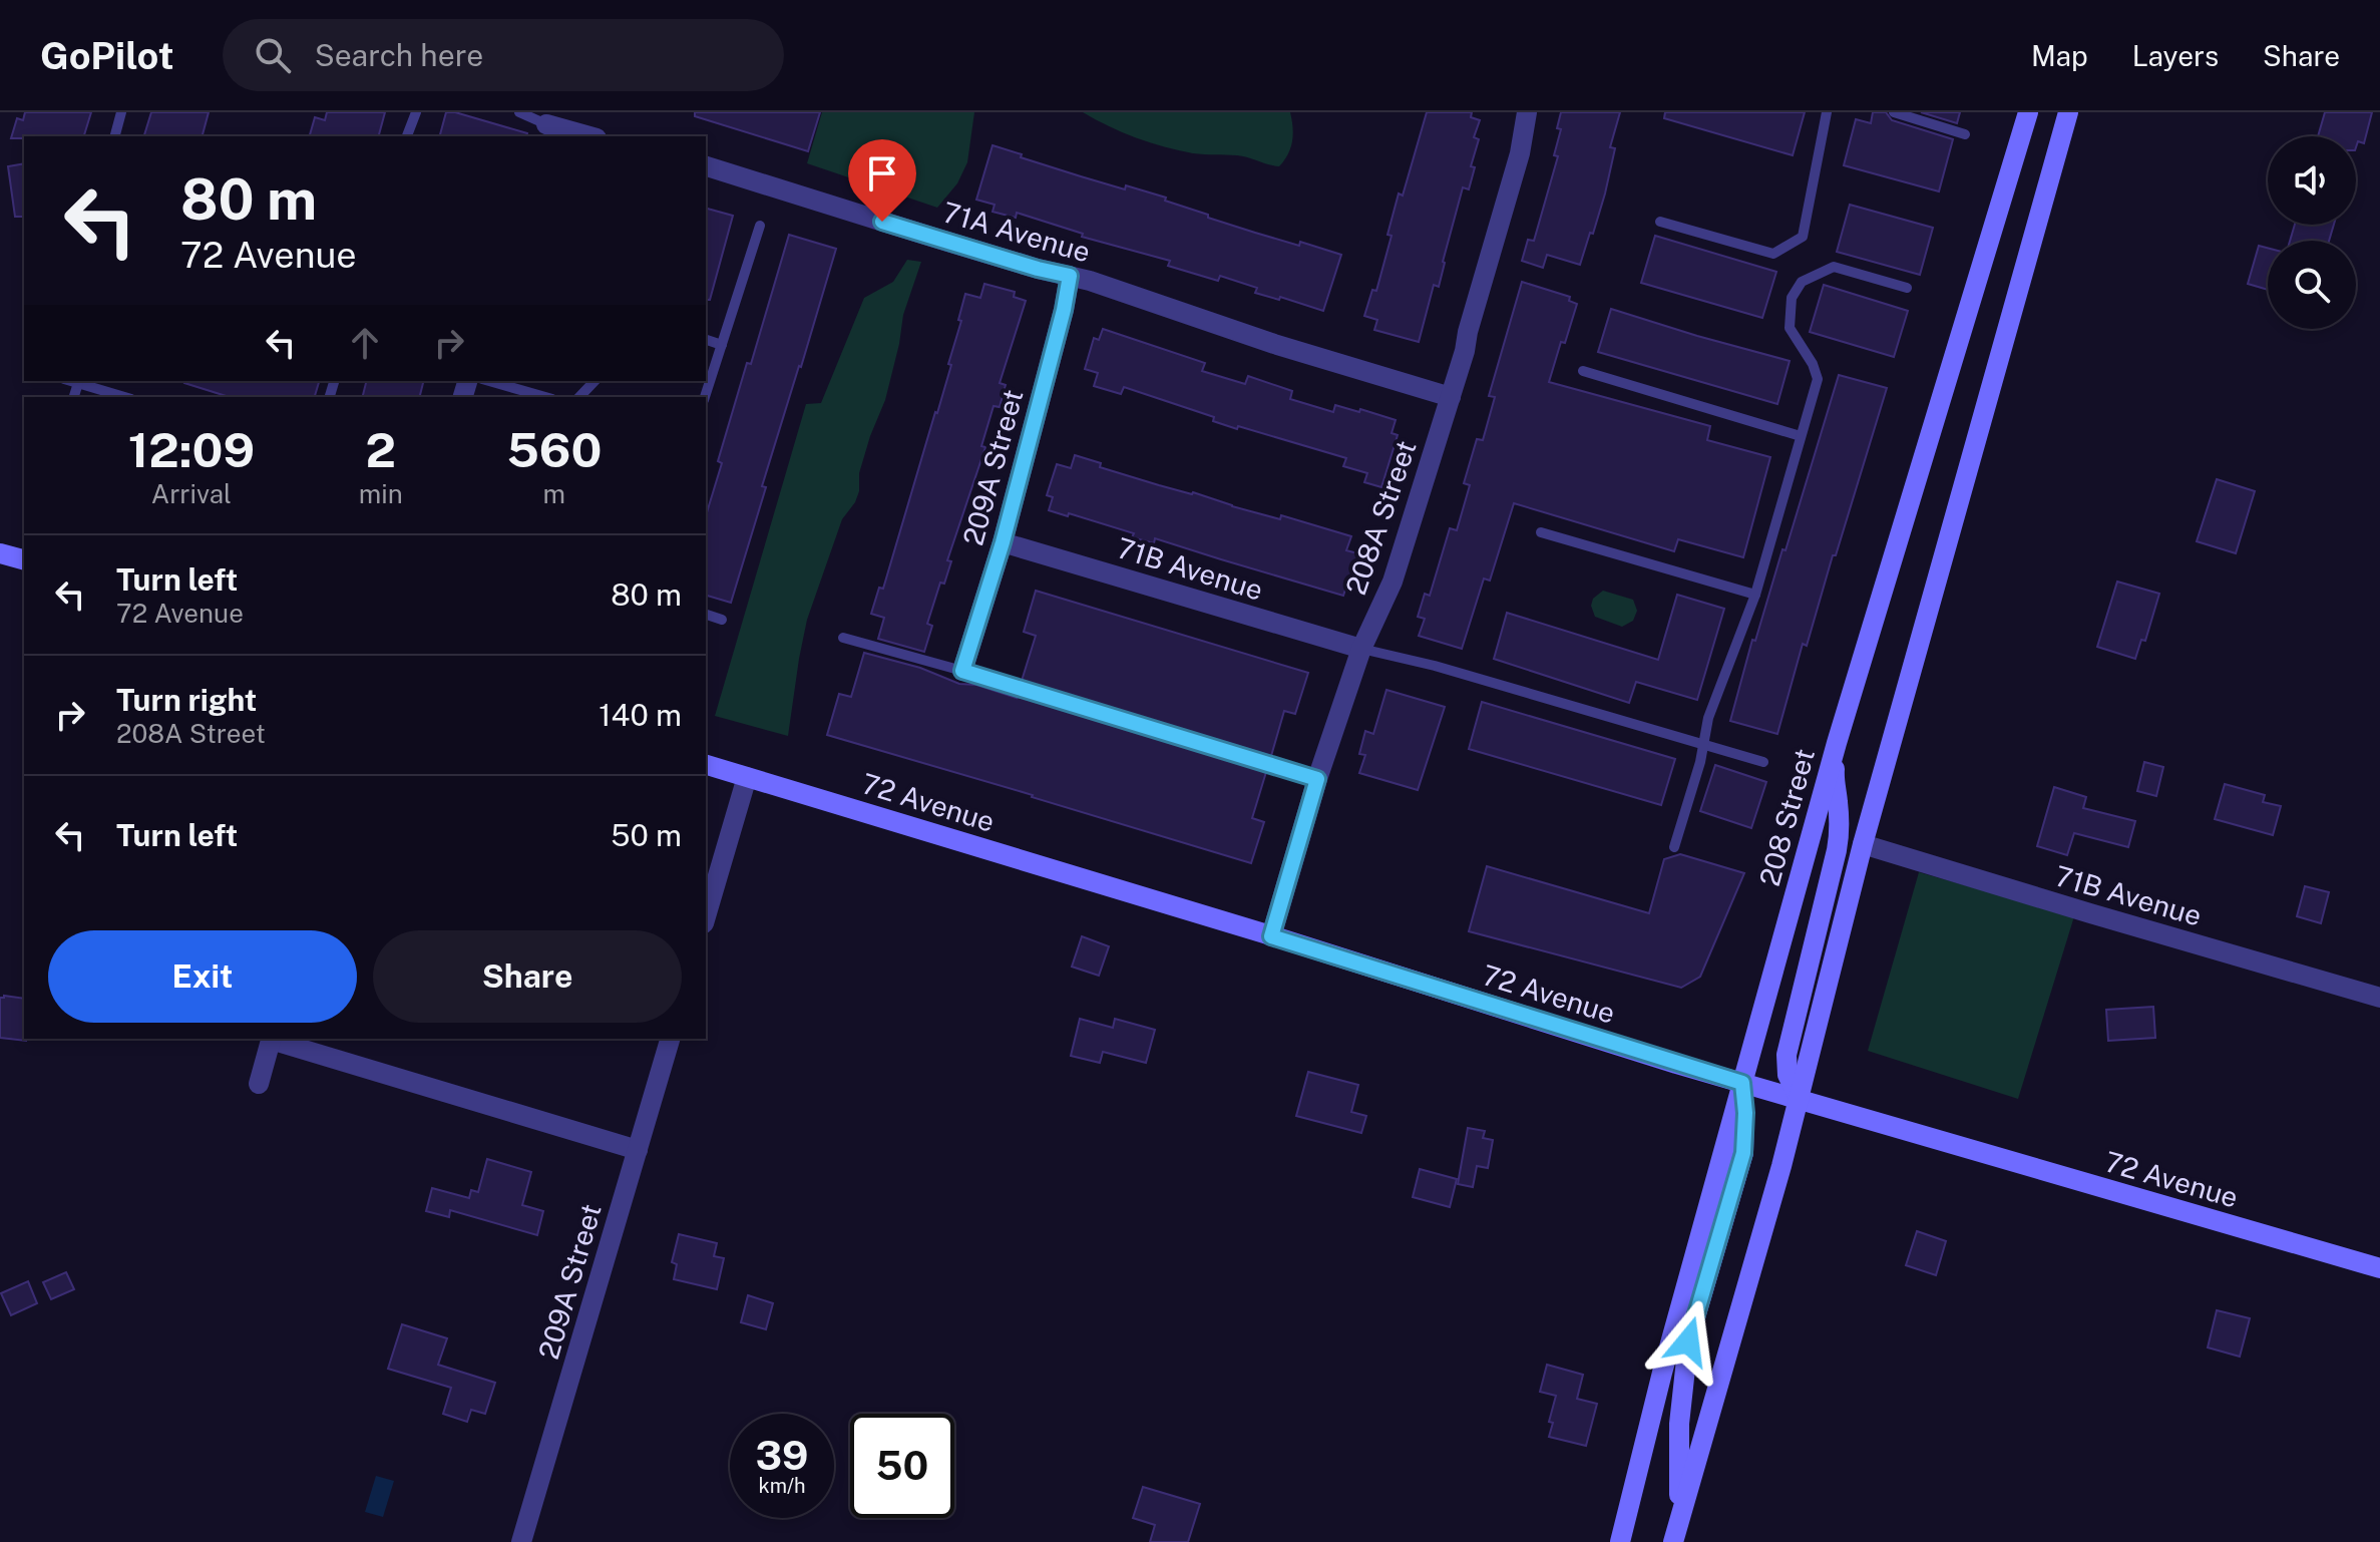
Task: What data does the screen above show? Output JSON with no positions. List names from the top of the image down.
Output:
{
  "streets": {
    "main road": ["72 Avenue", "208 Street"],
    "street": [
      "71A Avenue",
      "209A Street",
      "208A Street",
      "71B Avenue"
    ]
  },
  "crossings": [
    ["71A Avenue", "209A Street"],
    ["71A Avenue", "208A Street"],
    ["209A Street", "71B Avenue"],
    ["208A Street", "71B Avenue"],
    ["208A Street", "72 Avenue"],
    ["72 Avenue", "208 Street"]
  ],
  "page": {
    "header": "GoPilot",
    "search": "Search here",
    "nav": ["Map", "Layers", "Share"],
    "turn": ["80 m", "72 Avenue"],
    "eta": [
      "12:09",
      "Arrival",
      "2",
      "min",
      "560",
      "m"
    ],
    "list": [
      {
        "name": "Turn left",
        "note": "72 Avenue",
        "value": "80 m"
      },
      {
        "name": "Turn right",
        "note": "208A Street",
        "value": "140 m"
      },
      {
        "name": "Turn left",
        "value": "50 m"
      }
    ],
    "buttons": ["Exit", "Share"],
    "speed": "39 km/h",
    "limit": "50"
  }
}
